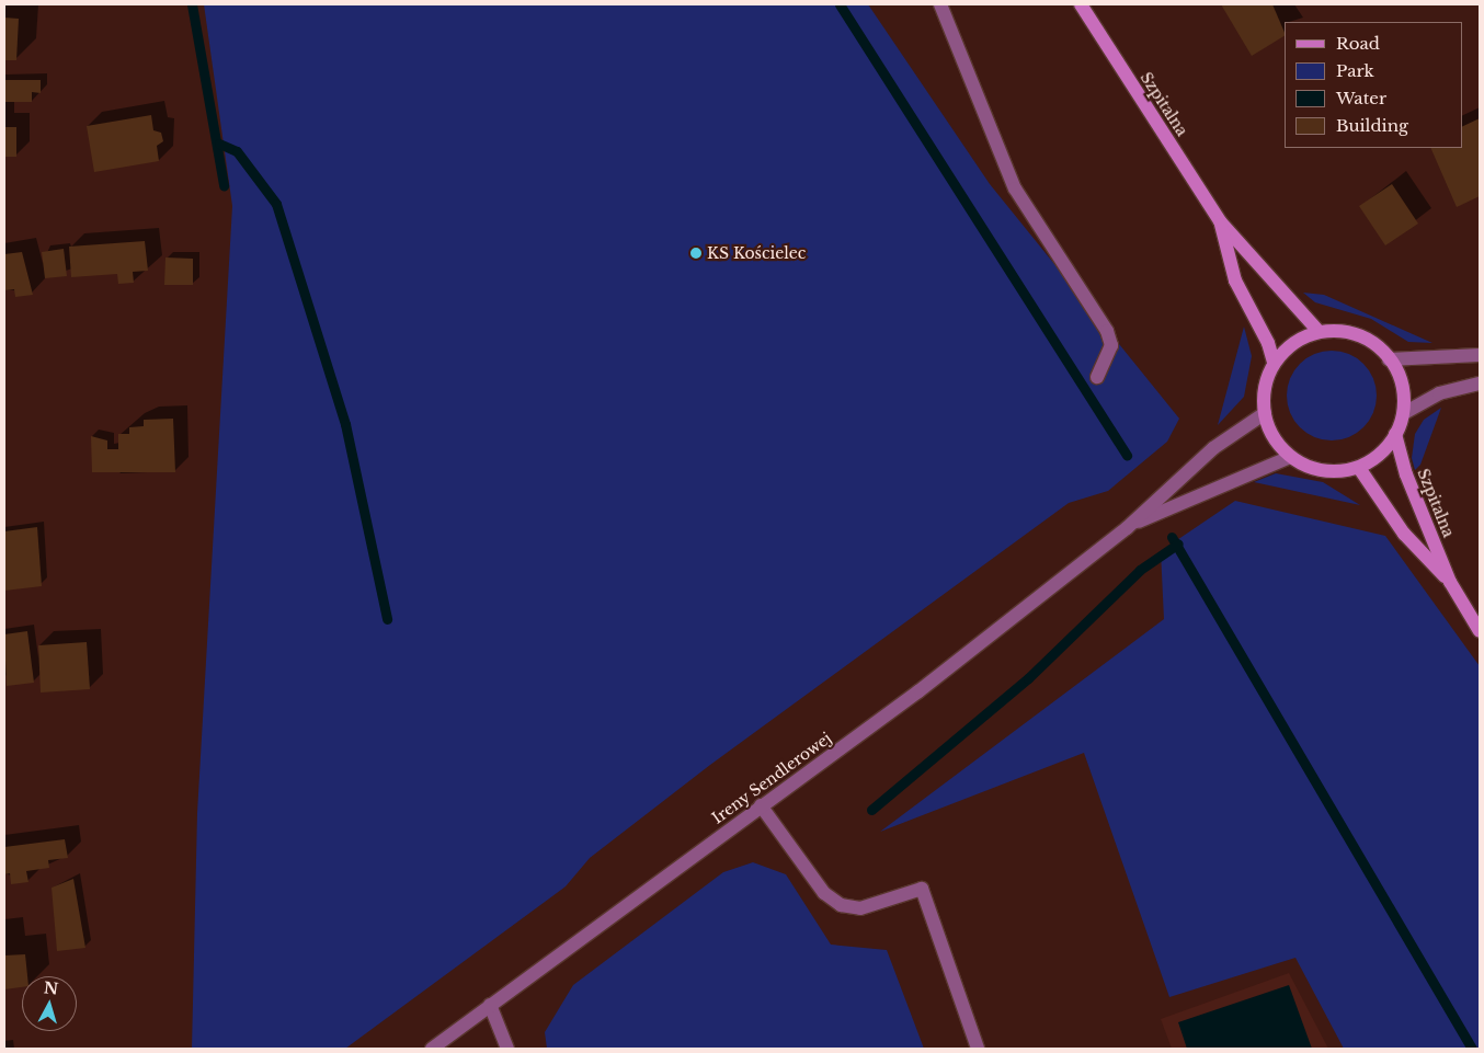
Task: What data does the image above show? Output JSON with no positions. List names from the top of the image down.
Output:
{
  "streets": {
    "main road": ["Szpitalna"],
    "street": ["Ireny Sendlerowej"]
  },
  "places": ["KS Kościelec"],
  "legend": [
    "Road",
    "Park",
    "Water",
    "Building"
  ],
  "north": "top"
}
